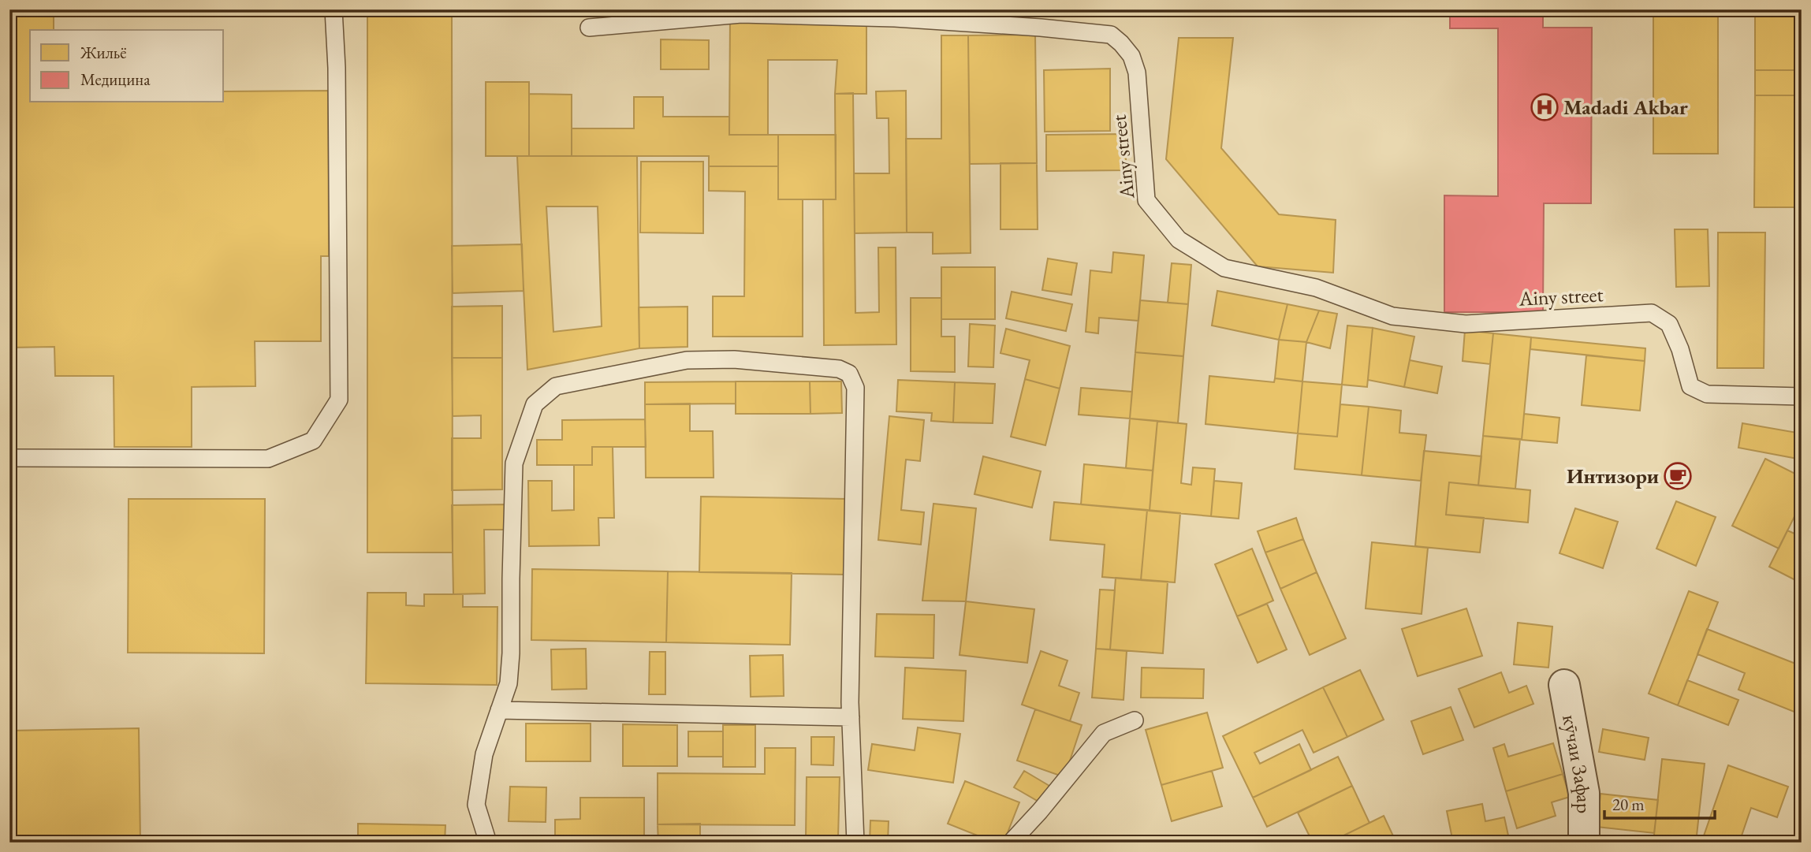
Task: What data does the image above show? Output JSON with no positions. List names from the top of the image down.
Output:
{
  "streets": {
    "street": ["кӯчаи Зафар"],
    "lane": ["Ainy street"]
  },
  "places": {
    "hospital": ["Madadi Akbar"],
    "cafe": ["Интизори"]
  },
  "legend": ["Жильё", "Медицина"],
  "scale_bar": "20 m"
}
